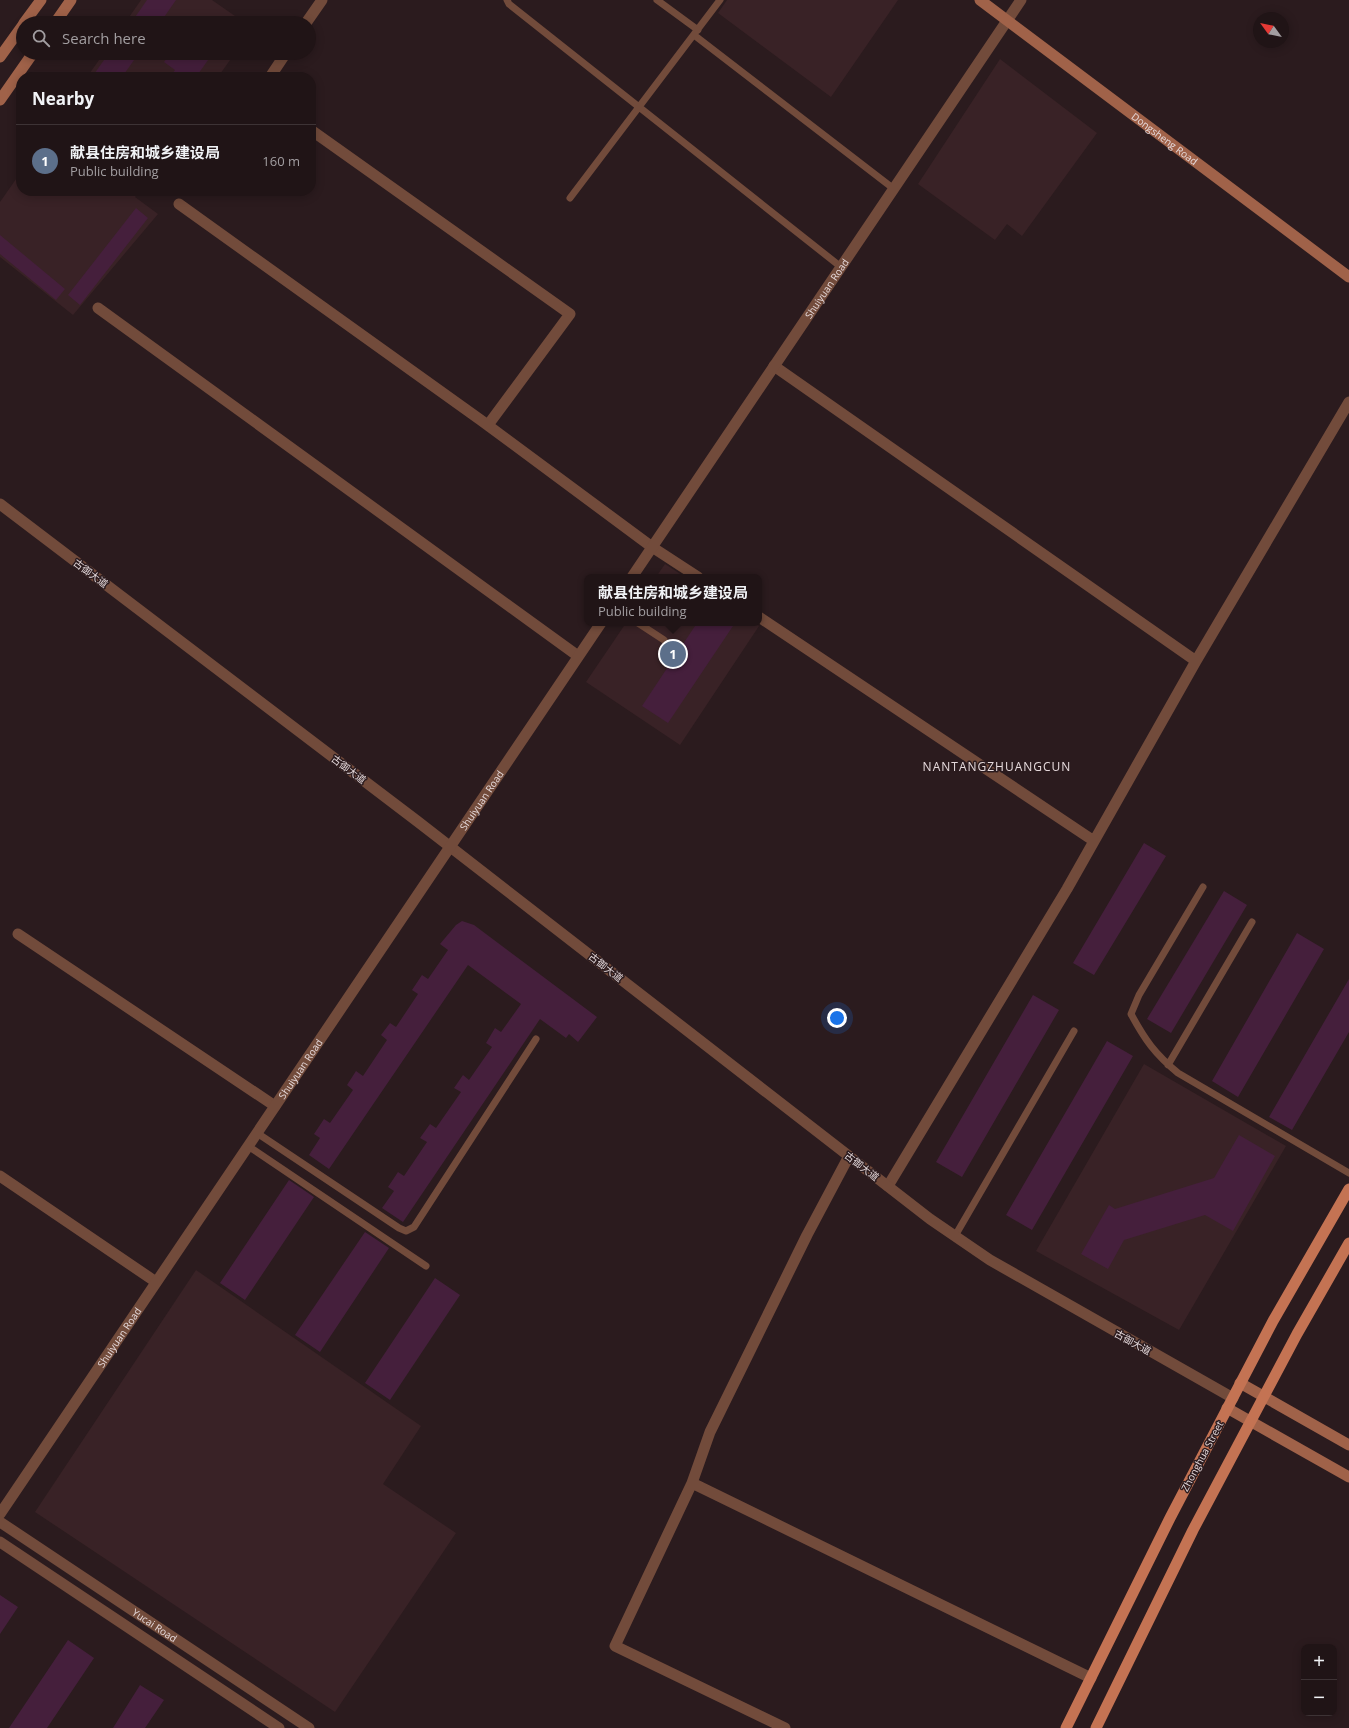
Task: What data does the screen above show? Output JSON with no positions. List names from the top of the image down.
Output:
{
  "streets": {
    "main road": ["Dongsheng Road", "Zhonghua Street"],
    "street": ["Shuiyuan Road", "古御大道", "Yucai Road"]
  },
  "crossings": [
    ["Dongsheng Road", "Shuiyuan Road"],
    ["Shuiyuan Road", "古御大道"],
    ["古御大道", "Zhonghua Street"]
  ],
  "districts": ["NANTANGZHUANGCUN"],
  "north": "top left",
  "page": {
    "search": "Search here",
    "heading": "Nearby",
    "list": [
      {
        "mark": "1",
        "name": "献县住房和城乡建设局",
        "note": "Public building",
        "value": "160 m"
      }
    ],
    "popup": ["献县住房和城乡建设局", "Public building"],
    "pins": "1",
    "map_buttons": ["+", "−"]
  }
}
